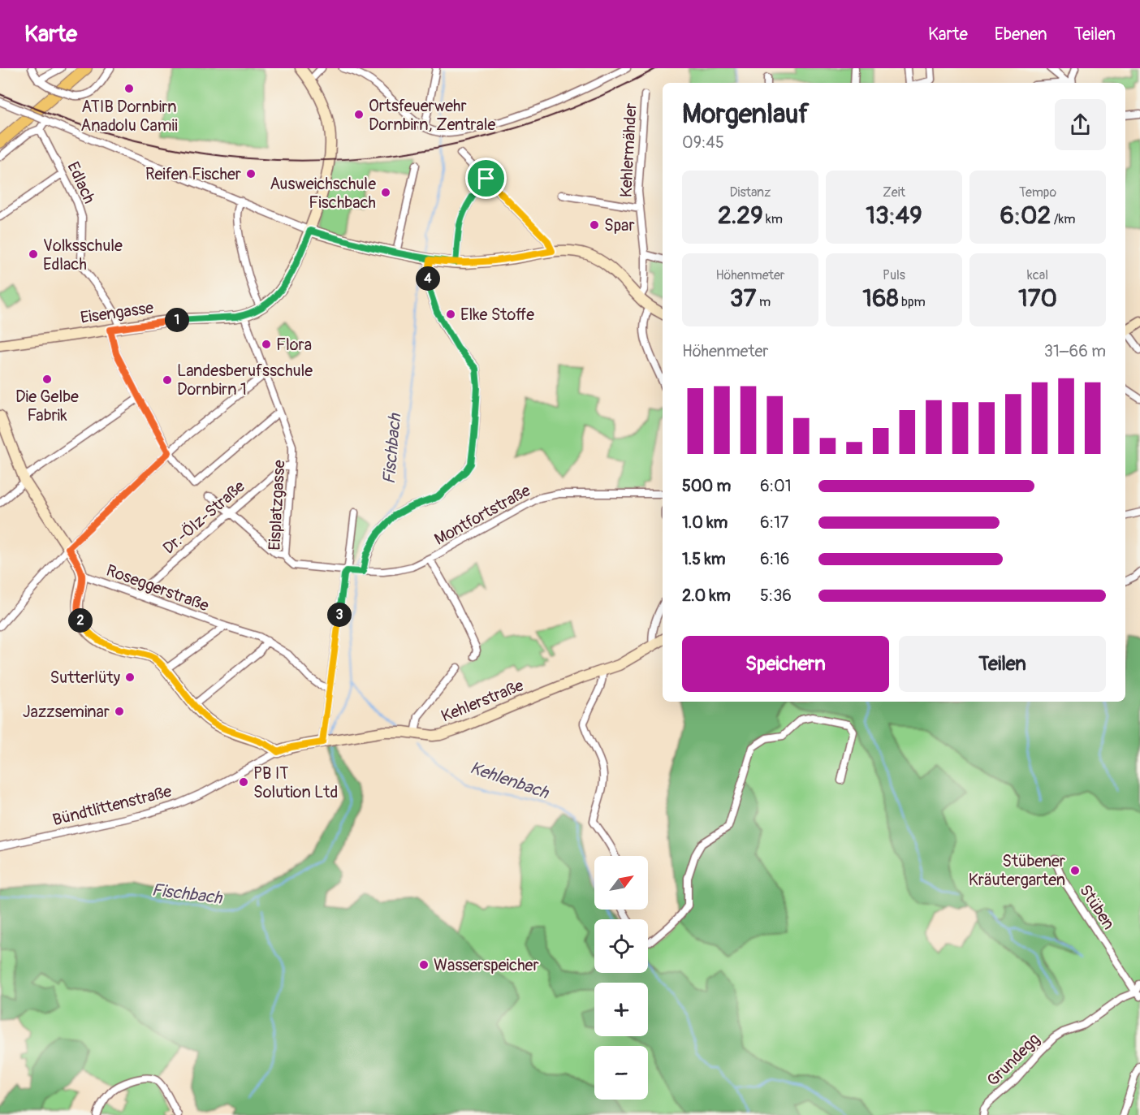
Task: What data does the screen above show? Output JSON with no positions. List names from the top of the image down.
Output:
{
  "streets": {
    "main road": ["Eisengasse", "Kehlerstraße"],
    "street": [
      "Kehlermähder",
      "Edlach",
      "Eisplatzgasse",
      "Montfortstraße",
      "Dr.-Ölz-Straße",
      "Roseggerstraße",
      "Bündtlittenstraße",
      "Stüben",
      "Grundegg"
    ]
  },
  "crossings": [
    ["Edlach", "Eisengasse"],
    ["Edlach", "Eisplatzgasse"],
    ["Eisengasse", "Eisplatzgasse"],
    ["Eisplatzgasse", "Montfortstraße"],
    ["Eisplatzgasse", "Dr.-Ölz-Straße"],
    ["Montfortstraße", "Dr.-Ölz-Straße"],
    ["Dr.-Ölz-Straße", "Roseggerstraße"],
    ["Kehlerstraße", "Bündtlittenstraße"],
    ["Stüben", "Grundegg"]
  ],
  "water": ["Fischbach", "Kehlenbach"],
  "places": [
    "ATIB Dornbirn Anadolu Camii",
    "Ortsfeuerwehr Dornbirn, Zentrale",
    "Reifen Fischer",
    "Ausweichschule Fischbach",
    "Spar",
    "Volksschule Edlach",
    "Elke Stoffe",
    "Flora",
    "Die Gelbe Fabrik",
    "Landesberufsschule Dornbirn 1",
    "Sutterlüty",
    "Jazzseminar",
    "PB IT Solution Ltd",
    "Stübener Kräutergarten",
    "Wasserspeicher"
  ],
  "north": "top right",
  "page": {
    "header": "Karte",
    "nav": ["Karte", "Ebenen", "Teilen"],
    "heading": ["Morgenlauf", "09:45"],
    "stats": [
      ["Distanz", "2.29 km"],
      ["Zeit", "13:49"],
      ["Tempo", "6:02 /km"],
      ["Höhenmeter", "37 m"],
      ["Puls", "168 bpm"],
      ["kcal", "170"]
    ],
    "pins": [
      "4",
      "1",
      "3",
      "2"
    ],
    "chart": ["Höhenmeter", "31–66 m"],
    "list": [
      {
        "name": "500 m",
        "note": "6:01"
      },
      {
        "name": "1.0 km",
        "note": "6:17"
      },
      {
        "name": "1.5 km",
        "note": "6:16"
      },
      {
        "name": "2.0 km",
        "note": "5:36"
      }
    ],
    "buttons": ["Speichern", "Teilen"],
    "map_buttons": ["+", "−"]
  }
}
